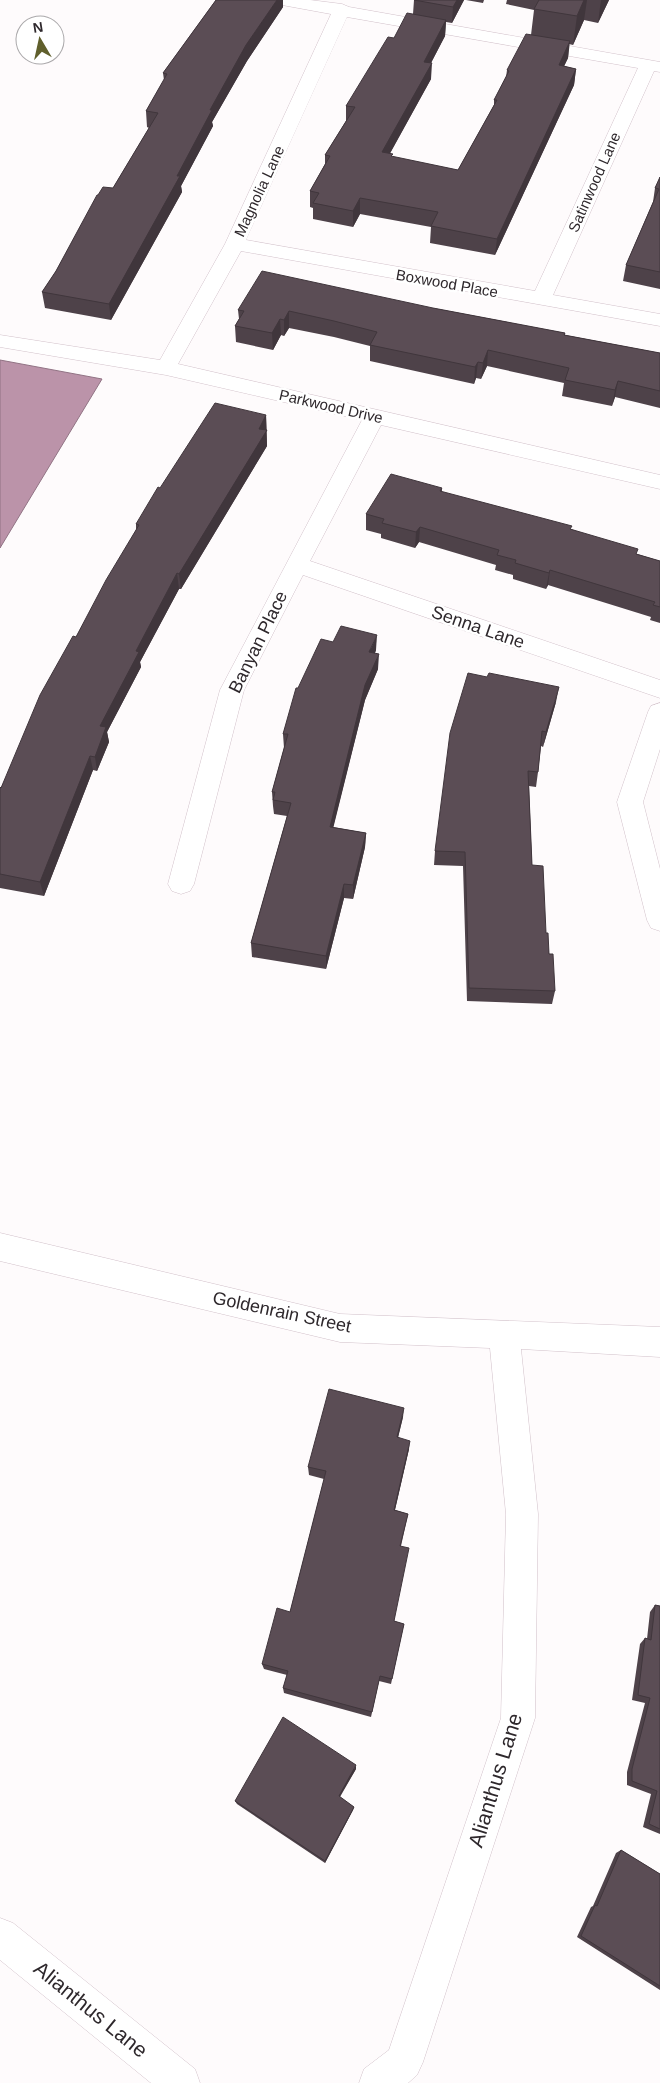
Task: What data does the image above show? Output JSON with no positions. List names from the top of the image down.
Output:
{
  "streets": {
    "street": [
      "Satinwood Lane",
      "Magnolia Lane",
      "Boxwood Place",
      "Parkwood Drive",
      "Senna Lane",
      "Banyan Place",
      "Goldenrain Street",
      "Alianthus Lane"
    ]
  },
  "crossings": [
    ["Satinwood Lane", "Boxwood Place"],
    ["Magnolia Lane", "Boxwood Place"],
    ["Magnolia Lane", "Parkwood Drive"],
    ["Parkwood Drive", "Banyan Place"],
    ["Senna Lane", "Banyan Place"],
    ["Goldenrain Street", "Alianthus Lane"]
  ],
  "north": "top"
}
